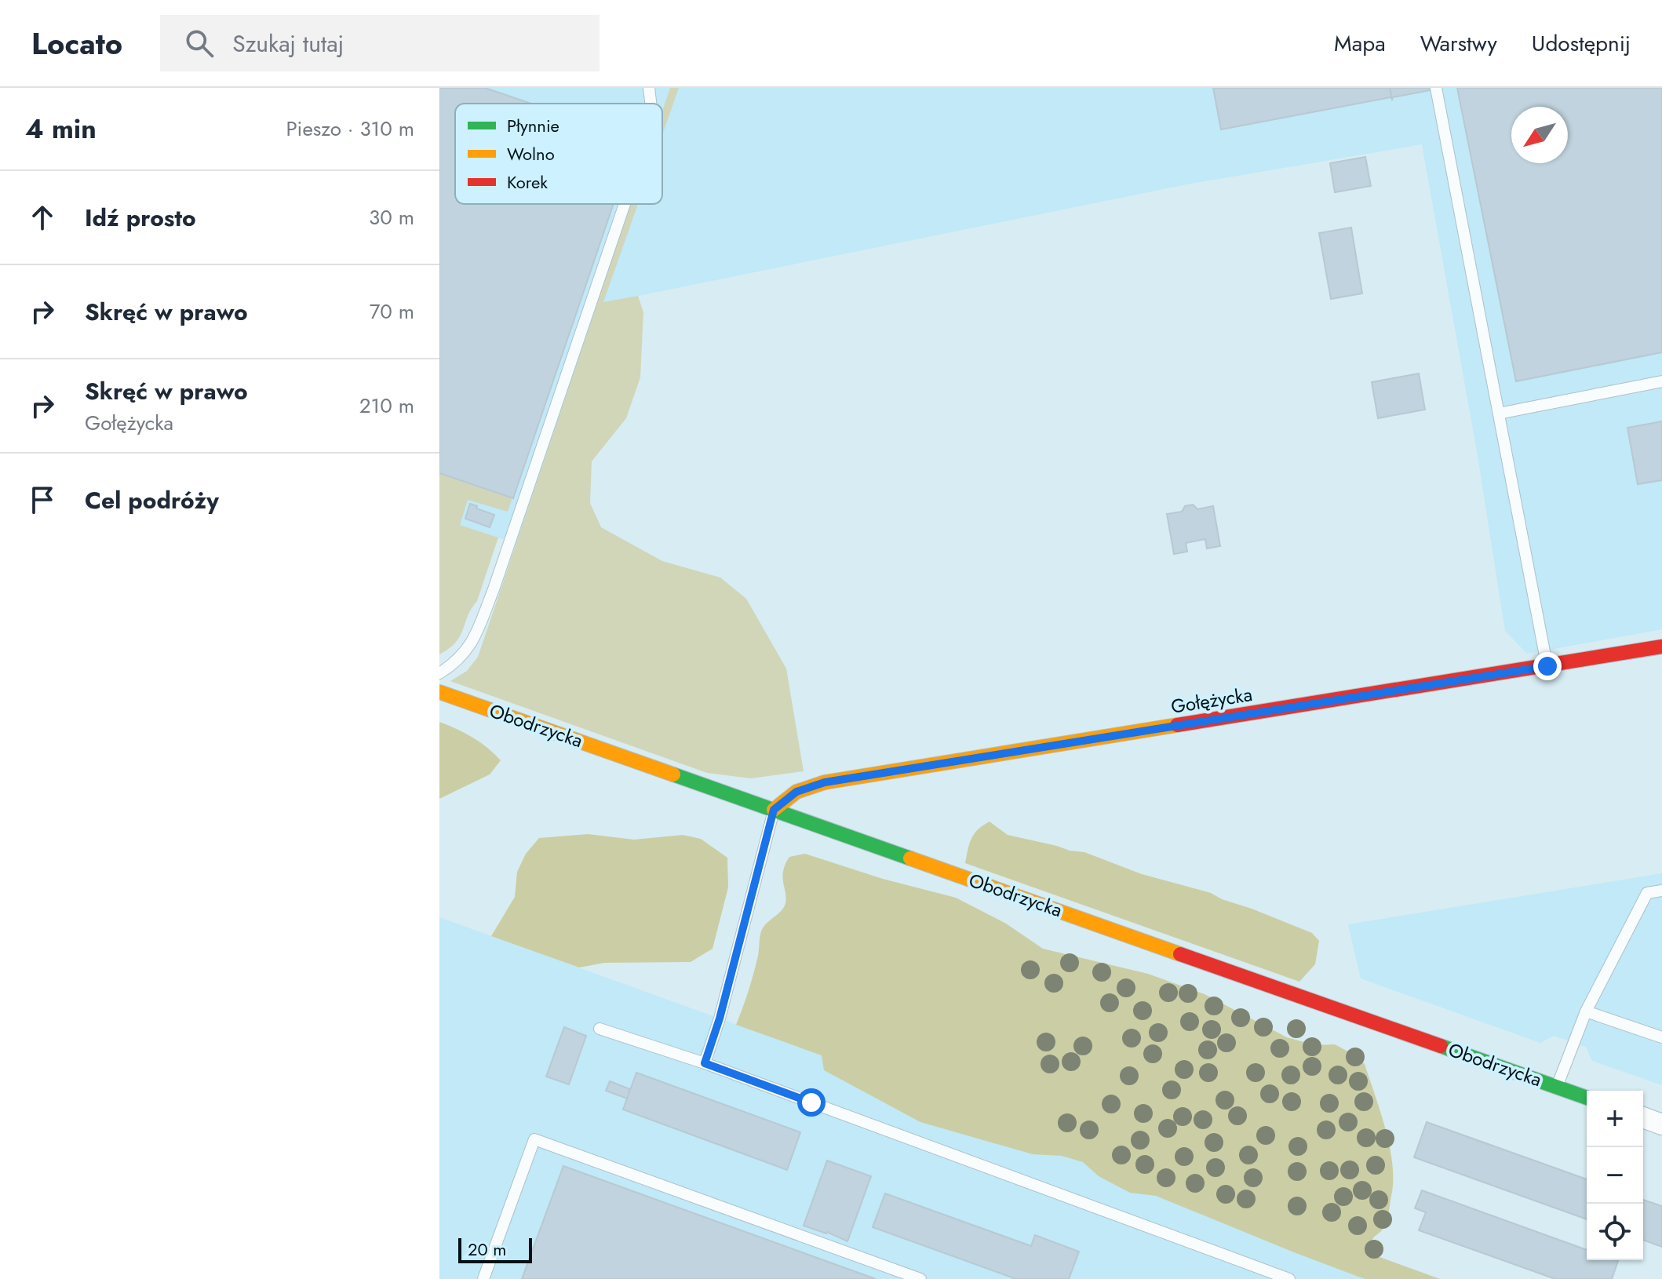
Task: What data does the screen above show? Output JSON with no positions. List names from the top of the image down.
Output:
{
  "streets": {
    "street": ["Gołężycka", "Obodrzycka"]
  },
  "crossings": [
    ["Gołężycka", "Obodrzycka"]
  ],
  "legend": ["Płynnie", "Wolno", "Korek"],
  "scale_bar": "20 m",
  "north": "bottom left",
  "page": {
    "header": "Locato",
    "search": "Szukaj tutaj",
    "nav": ["Mapa", "Warstwy", "Udostępnij"],
    "heading": ["4 min", "Pieszo · 310 m"],
    "list": [
      ["Idź prosto", "30 m"],
      ["Skręć w prawo", "70 m"],
      ["Skręć w prawo", "Gołężycka", "210 m"],
      "Cel podróży"
    ],
    "map_buttons": ["+", "−"],
    "scale": "20 m"
  }
}
